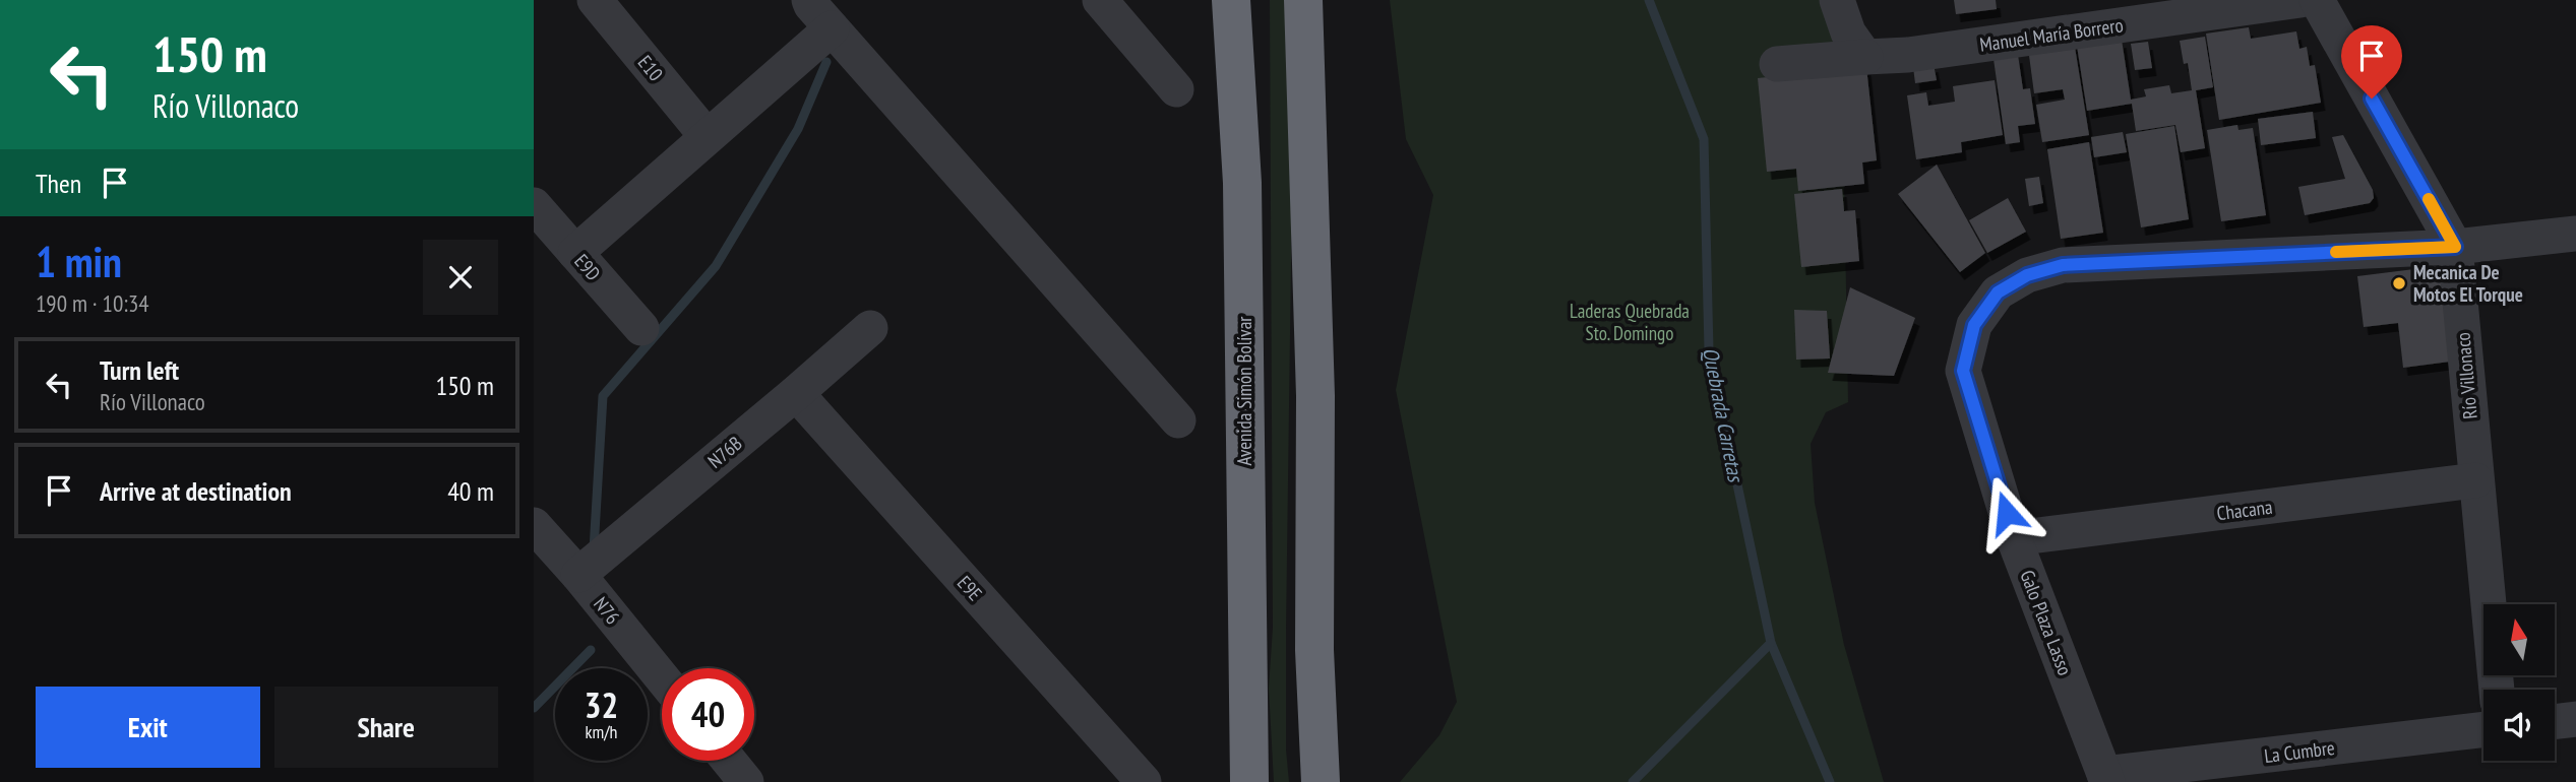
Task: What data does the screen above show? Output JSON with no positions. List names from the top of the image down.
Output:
{
  "streets": {
    "highway": ["Avenida Simón Bolívar"],
    "street": [
      "Manuel María Borrero",
      "E10",
      "E9D",
      "Río Villonaco",
      "N76B",
      "Chacana",
      "E9E",
      "N76",
      "Galo Plaza Lasso",
      "La Cumbre"
    ]
  },
  "crossings": [
    ["Río Villonaco", "Chacana"],
    ["Río Villonaco", "Galo Plaza Lasso"],
    ["N76B", "E9E"],
    ["N76B", "N76"],
    ["Chacana", "Galo Plaza Lasso"],
    ["Galo Plaza Lasso", "La Cumbre"]
  ],
  "water": ["Quebrada Carretas"],
  "parks": ["Laderas Quebrada Sto. Domingo"],
  "places": ["Mecanica De Motos El Torque"],
  "north": "top",
  "page": {
    "turn": ["150 m", "Río Villonaco"],
    "then": "Then",
    "heading": ["1 min", "190 m · 10:34"],
    "list": [
      {
        "name": "Turn left",
        "note": "Río Villonaco",
        "value": "150 m"
      },
      {
        "name": "Arrive at destination",
        "value": "40 m"
      }
    ],
    "speed": "32 km/h",
    "limit": "40",
    "buttons": ["Exit", "Share"]
  }
}
